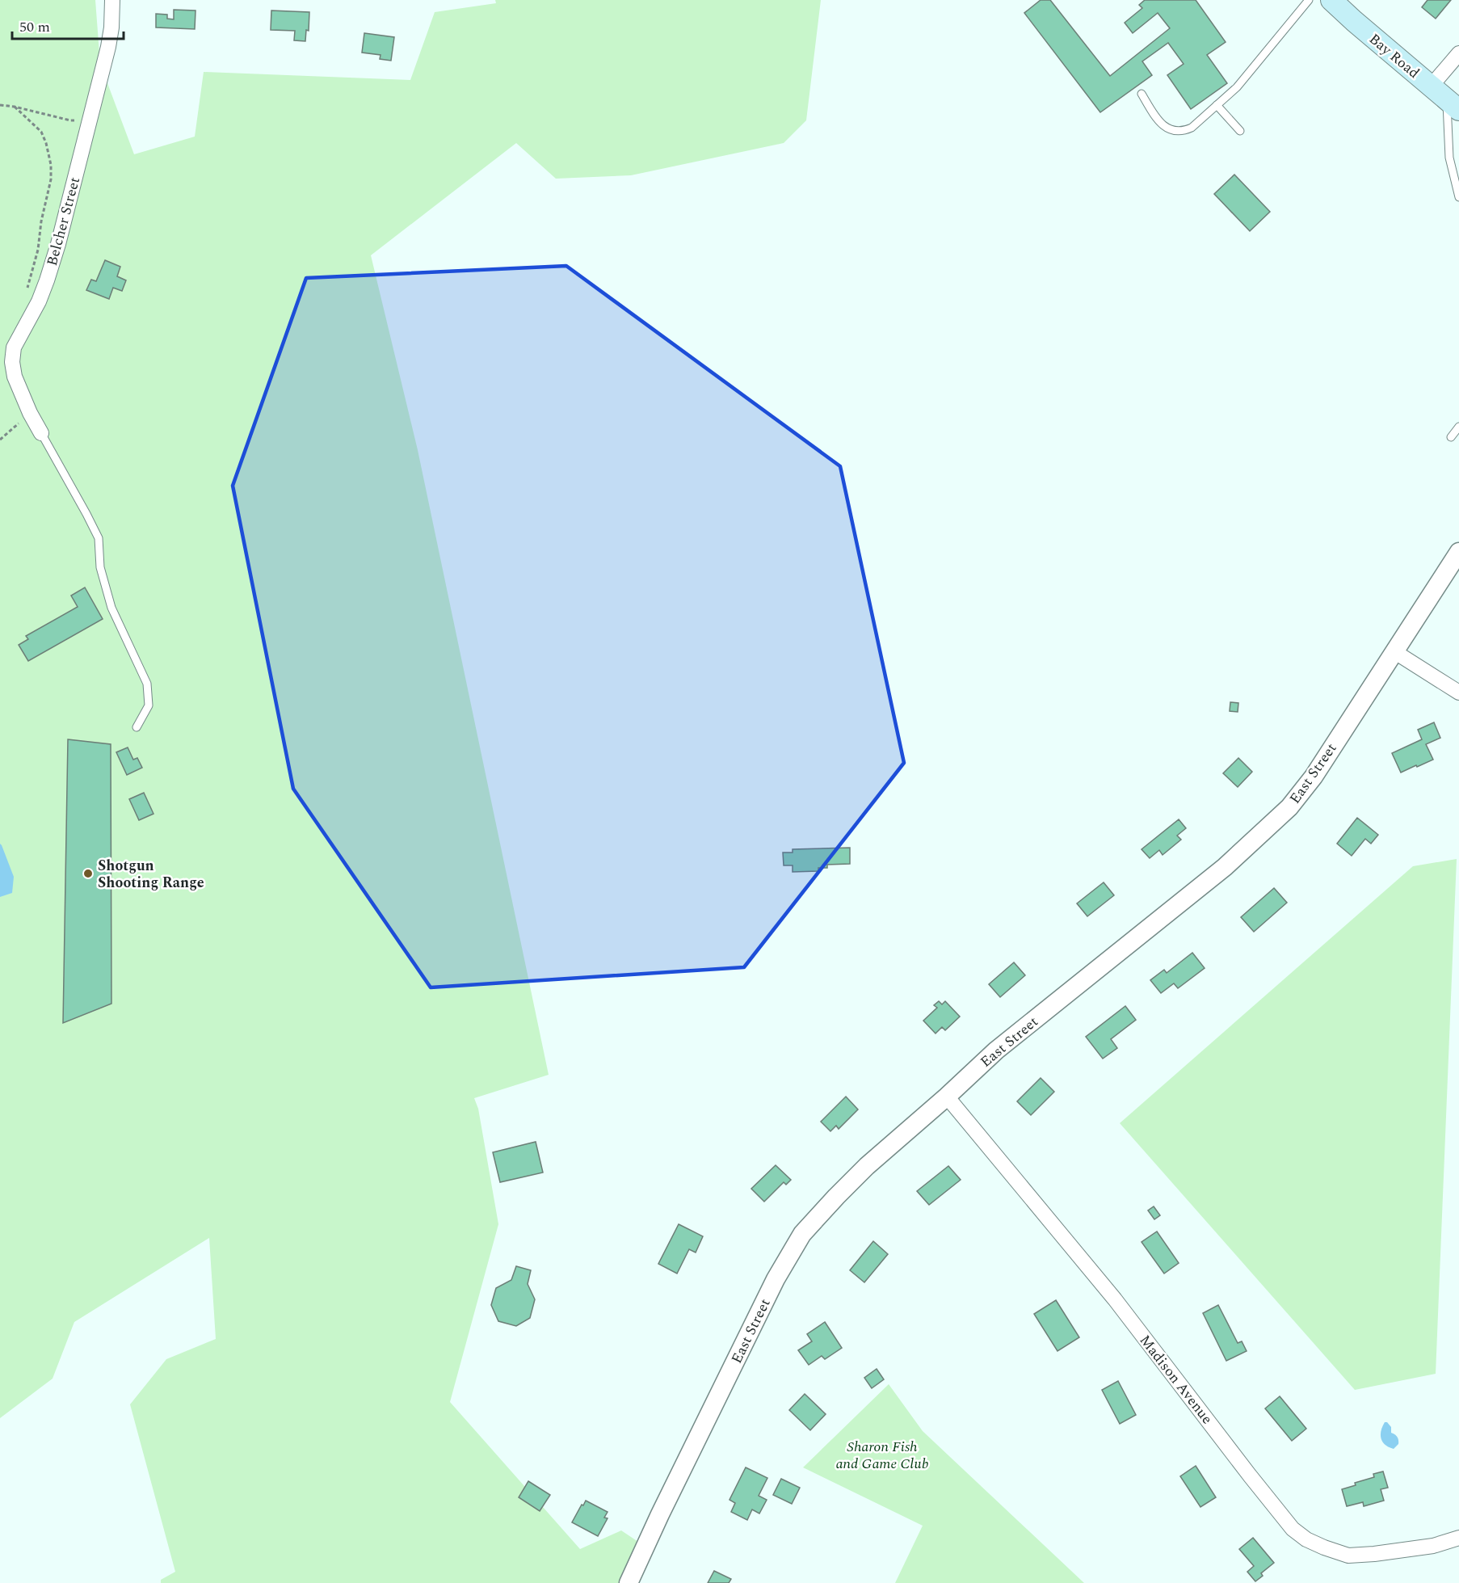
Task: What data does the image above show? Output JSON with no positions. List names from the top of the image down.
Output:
{
  "streets": {
    "main road": ["Bay Road"],
    "street": ["Belcher Street", "East Street", "Madison Avenue"]
  },
  "crossings": [
    ["East Street", "Madison Avenue"]
  ],
  "parks": ["Sharon Fish and Game Club"],
  "places": ["Shotgun Shooting Range"],
  "scale_bar": "50 m"
}
